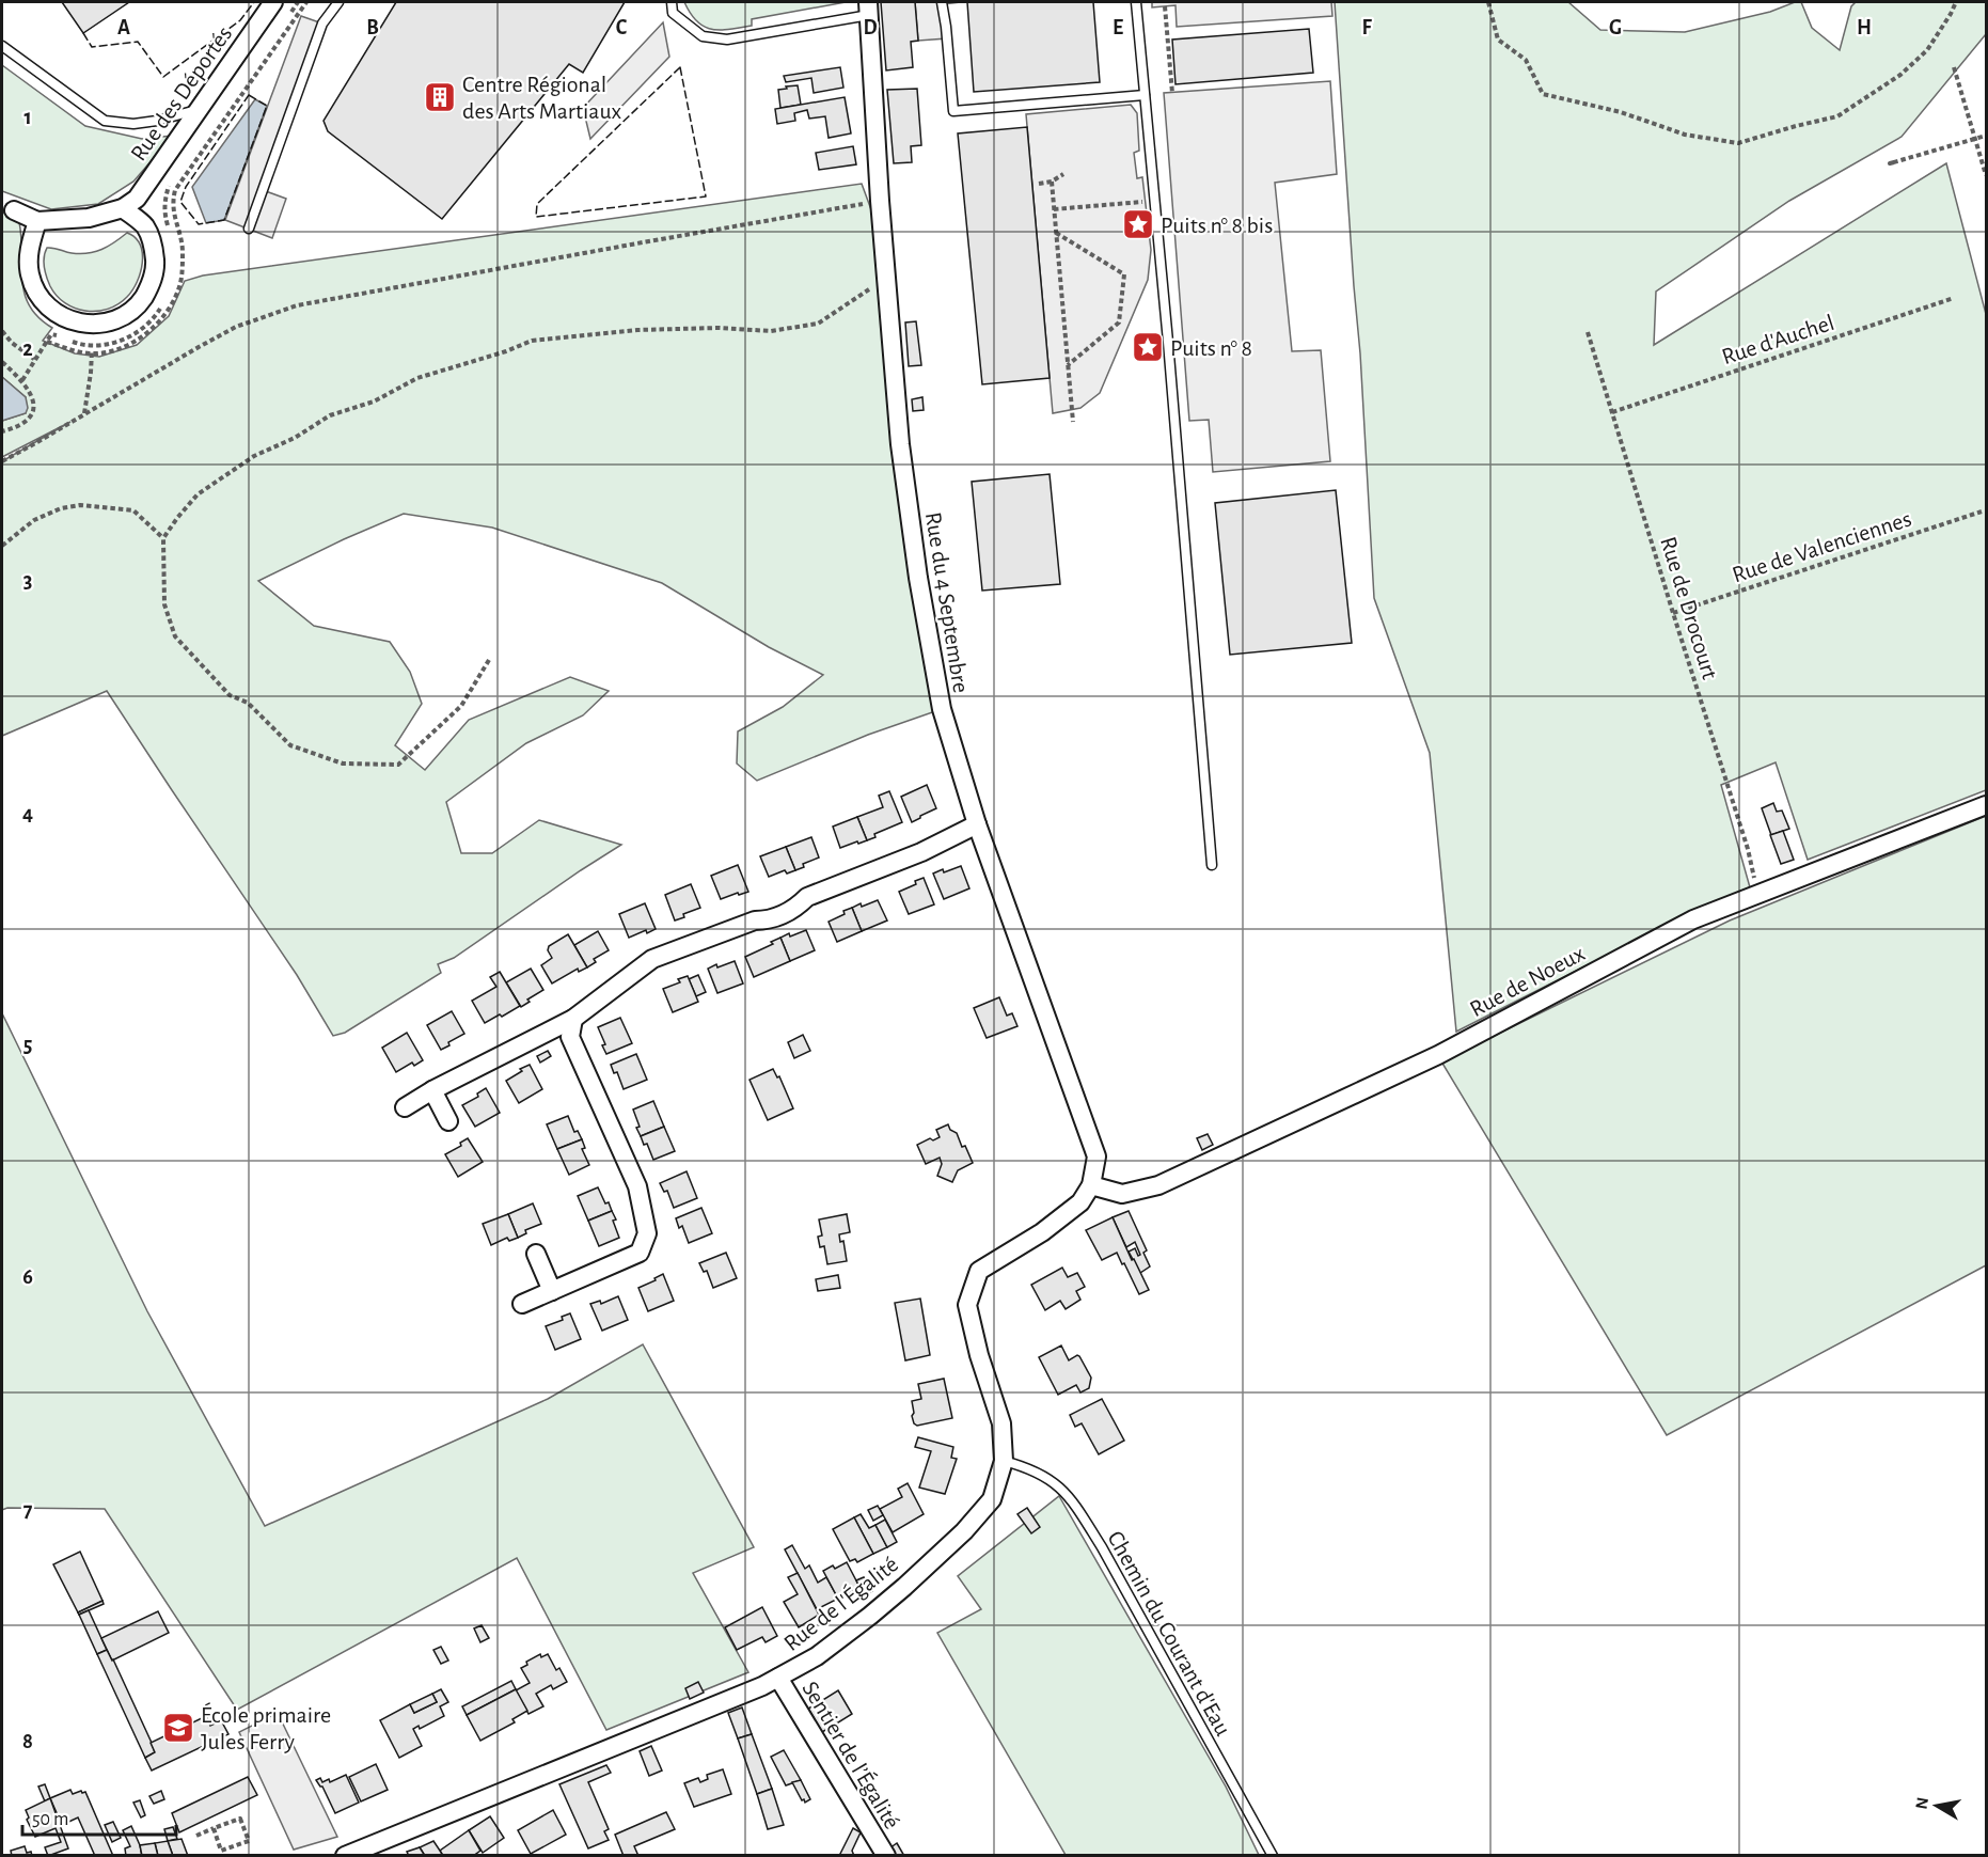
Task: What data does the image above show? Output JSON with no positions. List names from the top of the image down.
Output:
{
  "streets": {
    "street": [
      "Rue des Déportés",
      "Rue du 4 Septembre",
      "Rue de Noeux",
      "Rue de l'Égalité",
      "Sentier de l’Égalité"
    ],
    "lane": ["Chemin du Courant d'Eau"],
    "path": ["Rue d'Auchel", "Rue de Valenciennes", "Rue de Drocourt"]
  },
  "crossings": [
    ["Rue d'Auchel", "Rue de Drocourt"],
    ["Rue de Valenciennes", "Rue de Drocourt"],
    ["Rue du 4 Septembre", "Rue de Noeux"],
    ["Rue du 4 Septembre", "Rue de l'Égalité"],
    ["Rue de Drocourt", "Rue de Noeux"],
    ["Rue de Noeux", "Rue de l'Égalité"],
    ["Rue de l'Égalité", "Chemin du Courant d'Eau"],
    ["Rue de l'Égalité", "Sentier de l’Égalité"]
  ],
  "places": {
    "building": ["Centre Régional des Arts Martiaux"],
    "place": ["Puits n° 8 bis", "Puits n° 8"],
    "school or university": ["École primaire Jules Ferry"]
  },
  "scale_bar": "50 m",
  "north": "left",
  "grid": {
    "columns": [
      "A",
      "B",
      "C",
      "D",
      "E",
      "F",
      "G",
      "H"
    ],
    "rows": [
      "1",
      "2",
      "3",
      "4",
      "5",
      "6",
      "7",
      "8"
    ]
  }
}
